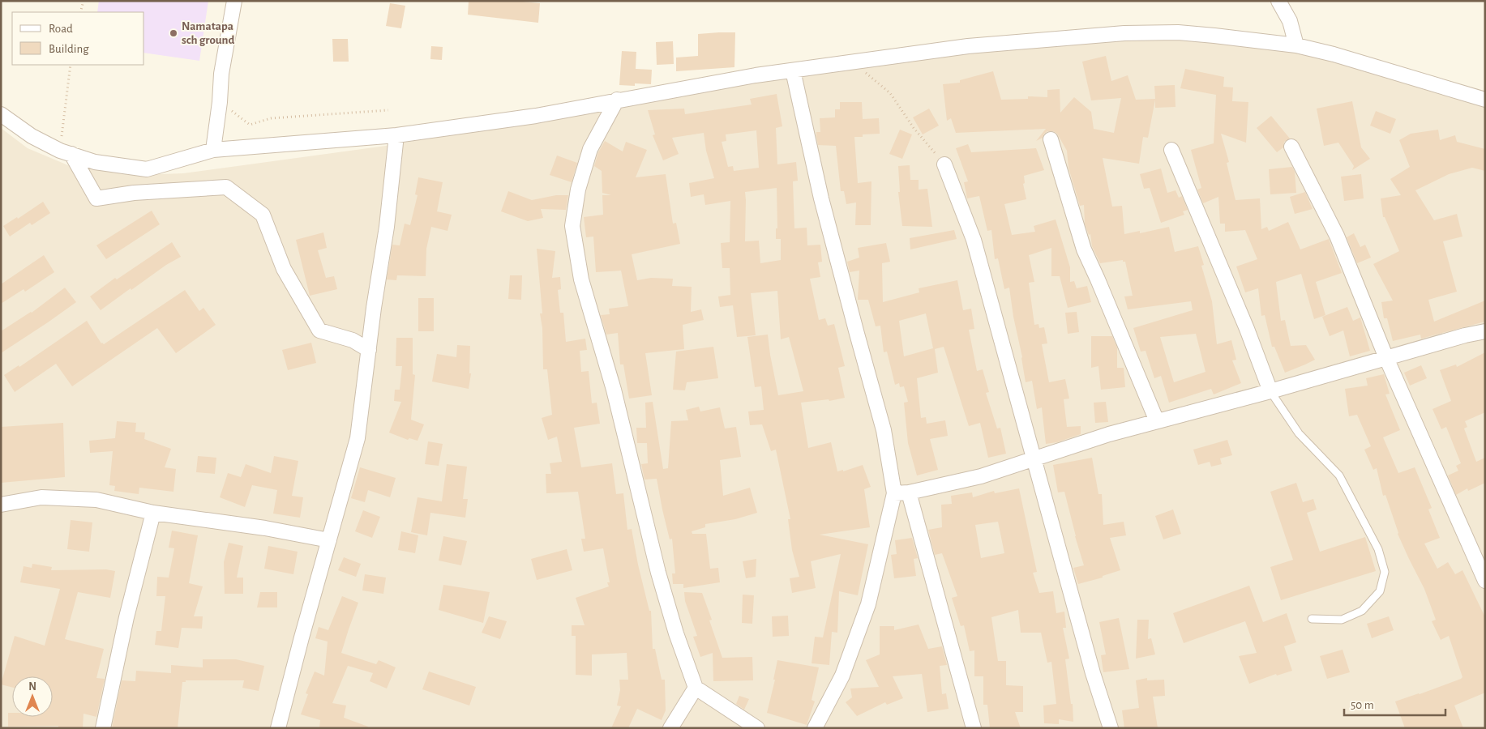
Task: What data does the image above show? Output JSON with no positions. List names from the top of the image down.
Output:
{
  "places": ["Namatapa sch ground"],
  "legend": ["Road", "Building"],
  "scale_bar": "50 m",
  "north": "top"
}
